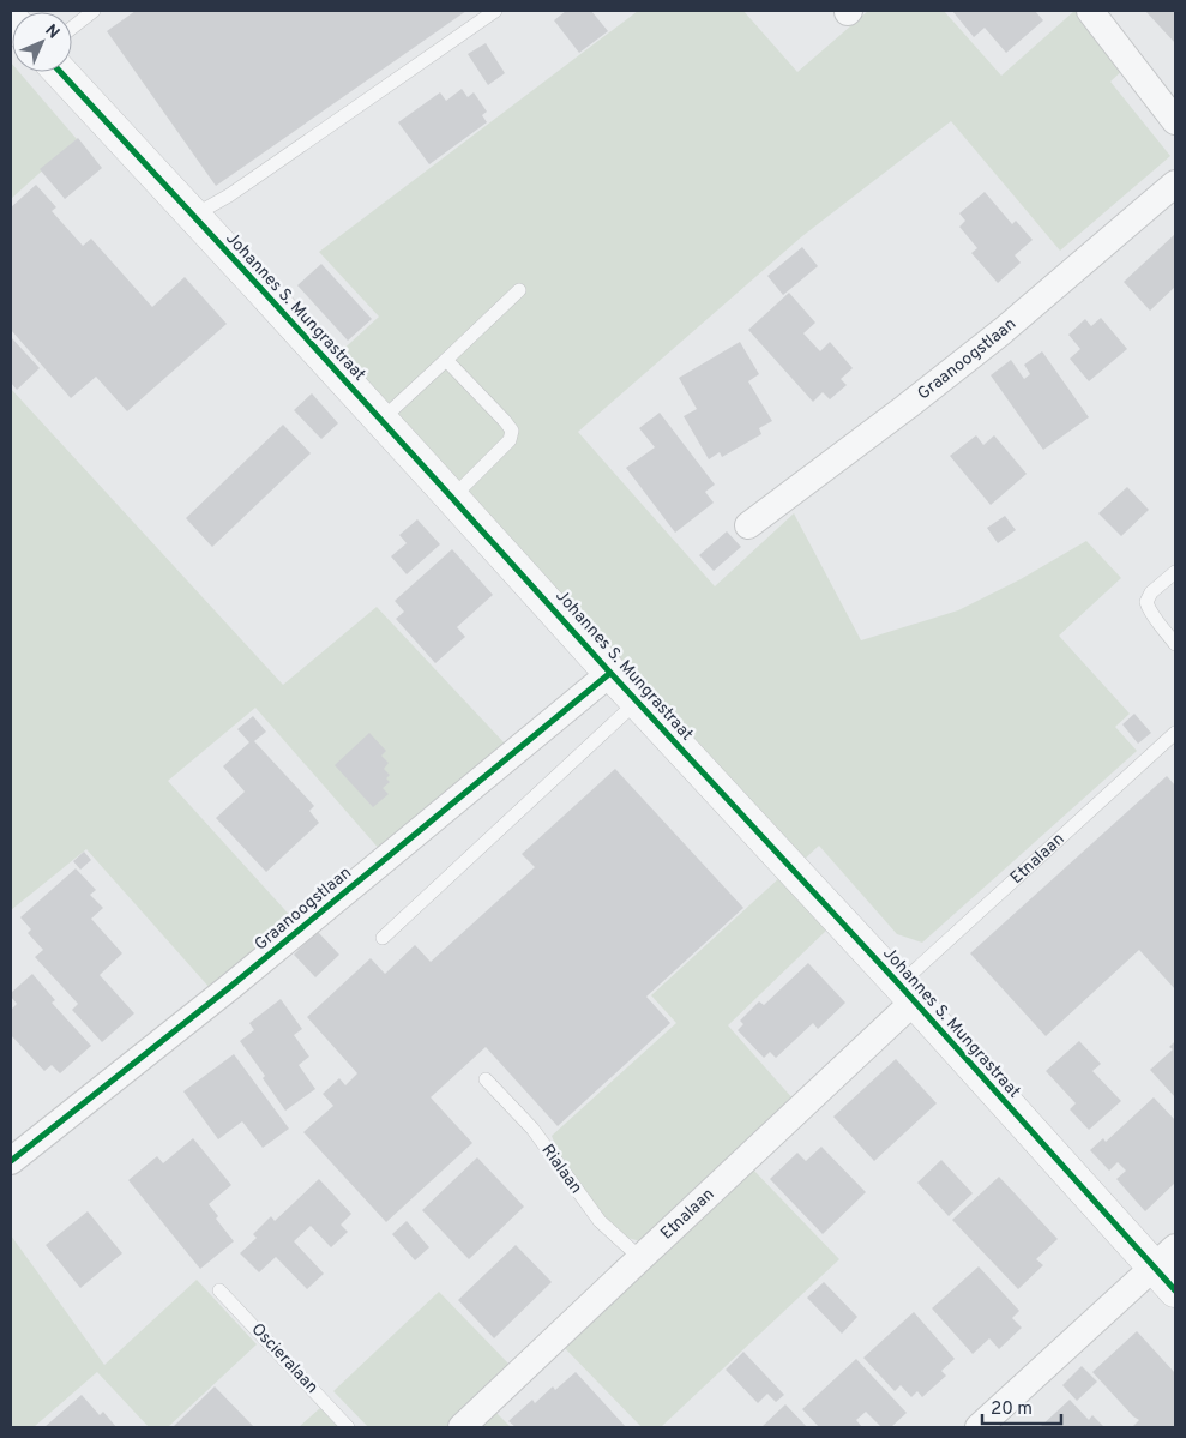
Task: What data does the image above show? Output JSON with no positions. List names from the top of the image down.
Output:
{
  "streets": {
    "street": ["Johannes S. Mungrastraat", "Graanoogstlaan", "Etnalaan"],
    "lane": ["Rialaan", "Oscieralaan"]
  },
  "crossings": [
    ["Johannes S. Mungrastraat", "Graanoogstlaan"],
    ["Johannes S. Mungrastraat", "Etnalaan"],
    ["Etnalaan", "Rialaan"]
  ],
  "scale_bar": "20 m",
  "north": "top right"
}
